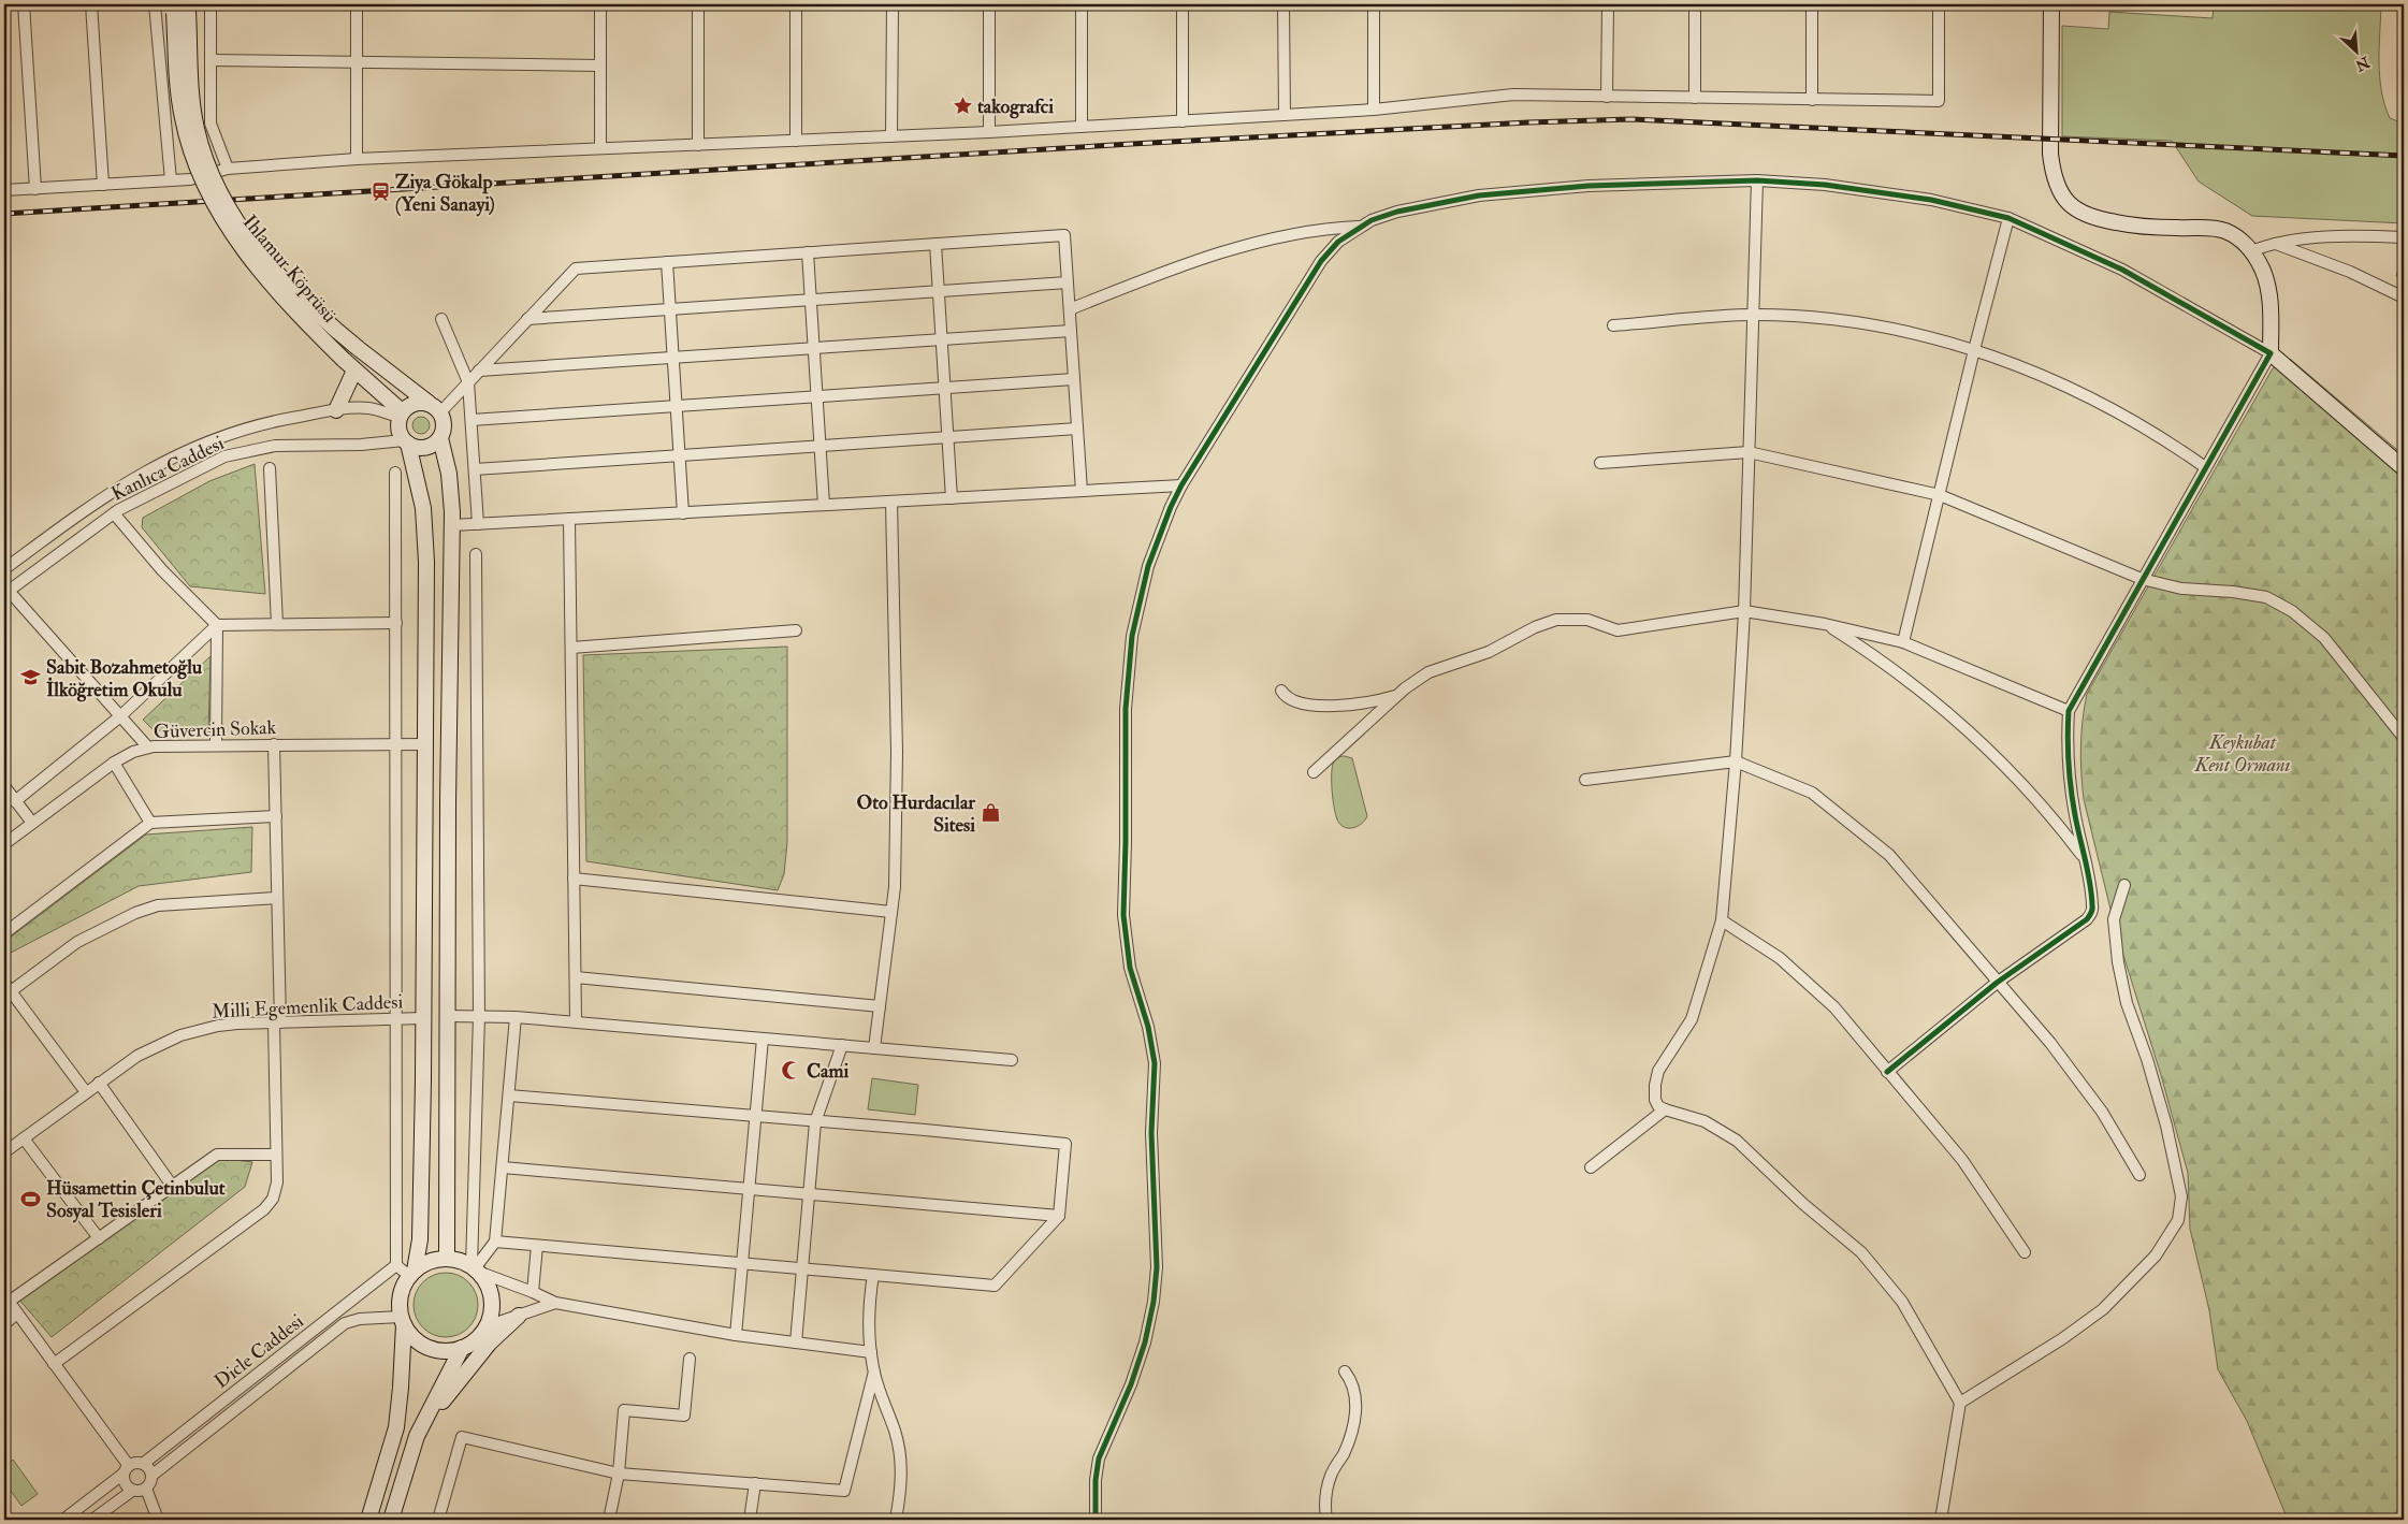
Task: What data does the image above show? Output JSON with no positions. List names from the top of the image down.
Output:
{
  "streets": {
    "street": [
      "Ihlamur Köprüsü",
      "Kanlıca Caddesi",
      "Güvercin Sokak",
      "Milli Egemenlik Caddesi",
      "Dicle Caddesi"
    ]
  },
  "crossings": [
    ["Ihlamur Köprüsü", "Kanlıca Caddesi"]
  ],
  "parks": ["Keykubat Kent Ormanı"],
  "places": {
    "place": ["takografci"],
    "station": ["Ziya Gökalp (Yeni Sanayi)"],
    "school or university": ["Sabit Bozahmetoğlu İlköğretim Okulu"],
    "shop": ["Oto Hurdacılar Sitesi"],
    "mosque": ["Cami"],
    "sports": ["Hüsamettin Çetinbulut Sosyal Tesisleri"]
  },
  "north": "bottom right"
}
